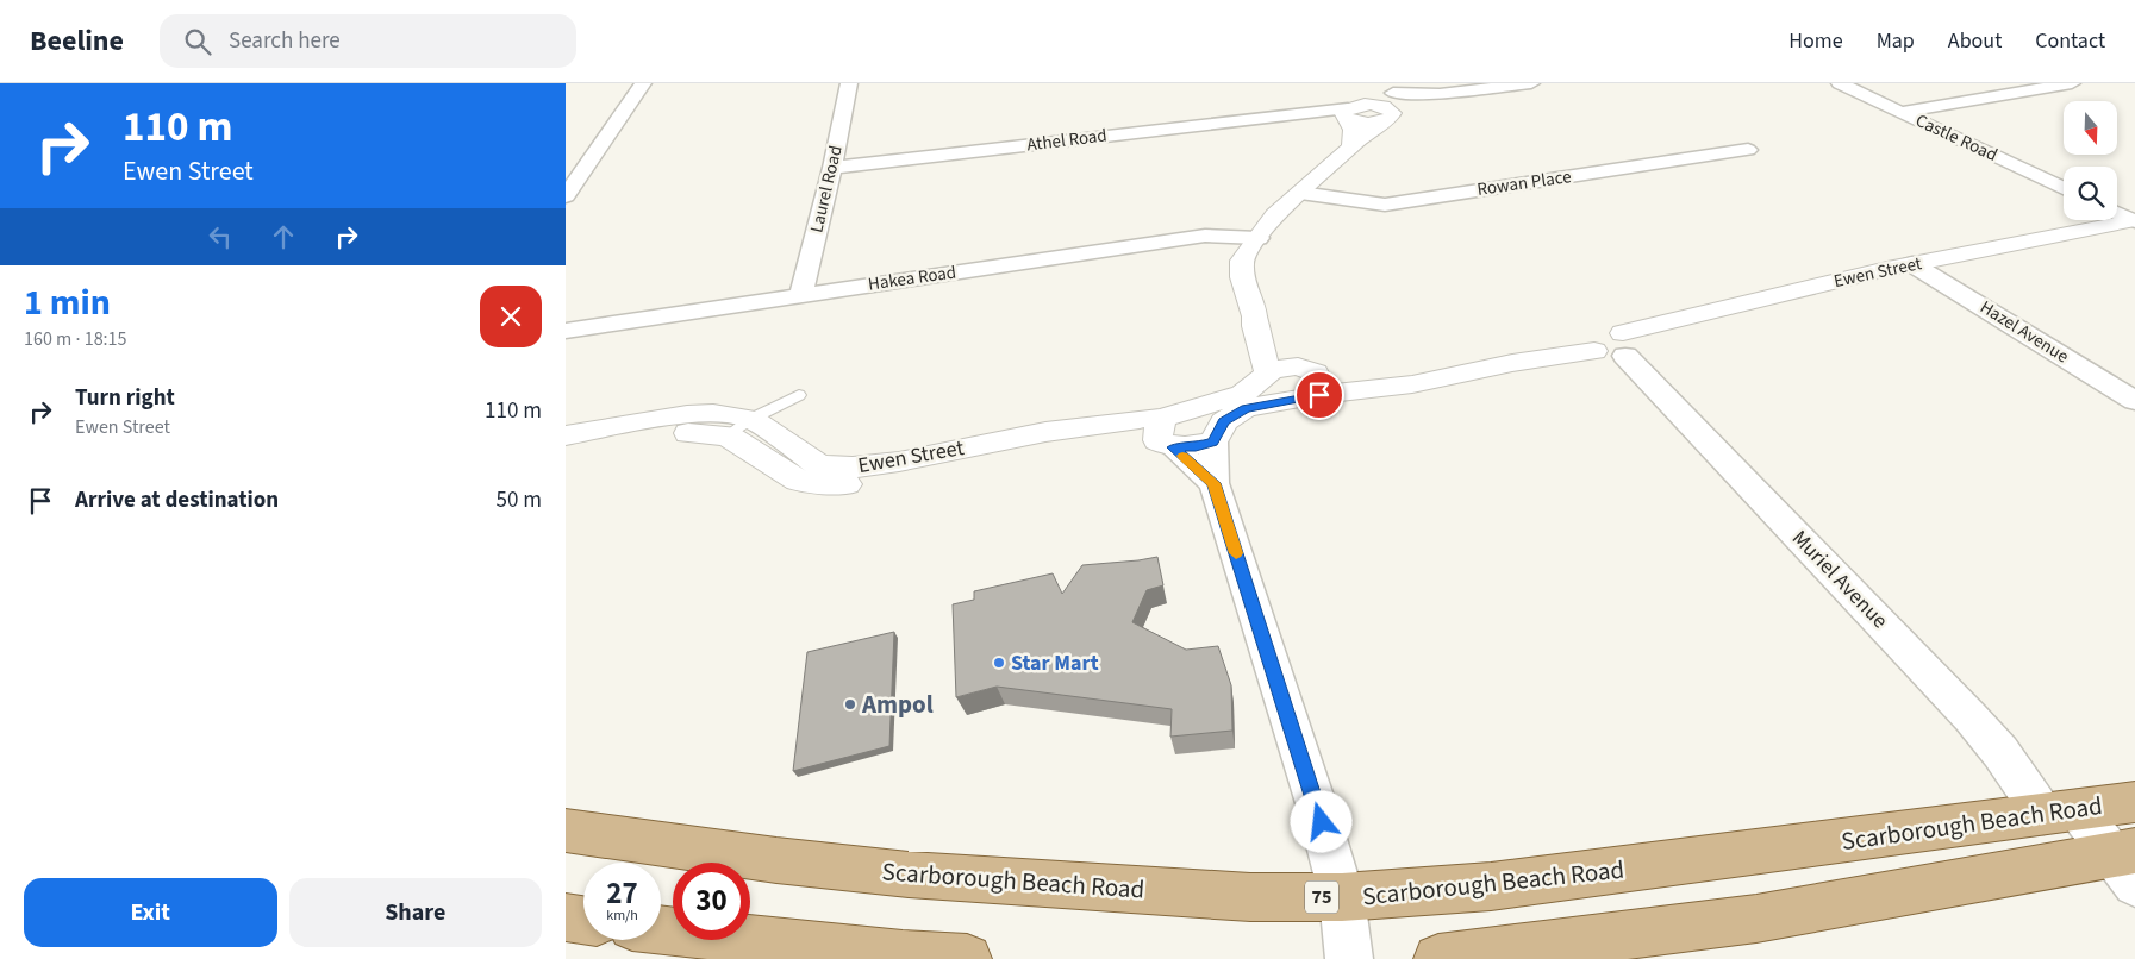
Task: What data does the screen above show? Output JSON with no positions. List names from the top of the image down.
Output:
{
  "streets": {
    "main road": ["Ewen Street", "Scarborough Beach Road", "75"],
    "street": [
      "Castle Road",
      "Athel Road",
      "Rowan Place",
      "Laurel Road",
      "Hakea Road",
      "Hazel Avenue",
      "Muriel Avenue"
    ]
  },
  "crossings": [
    ["Athel Road", "Laurel Road"],
    ["Laurel Road", "Hakea Road"],
    ["Ewen Street", "Hazel Avenue"],
    ["Ewen Street", "Muriel Avenue"],
    ["Muriel Avenue", "Scarborough Beach Road"]
  ],
  "places": ["Star Mart", "Ampol"],
  "north": "bottom",
  "page": {
    "header": "Beeline",
    "search": "Search here",
    "nav": [
      "Home",
      "Map",
      "About",
      "Contact"
    ],
    "turn": ["110 m", "Ewen Street"],
    "heading": ["1 min", "160 m · 18:15"],
    "list": [
      {
        "name": "Turn right",
        "note": "Ewen Street",
        "value": "110 m"
      },
      {
        "name": "Arrive at destination",
        "value": "50 m"
      }
    ],
    "speed": "27 km/h",
    "limit": "30",
    "buttons": ["Exit", "Share"]
  }
}
